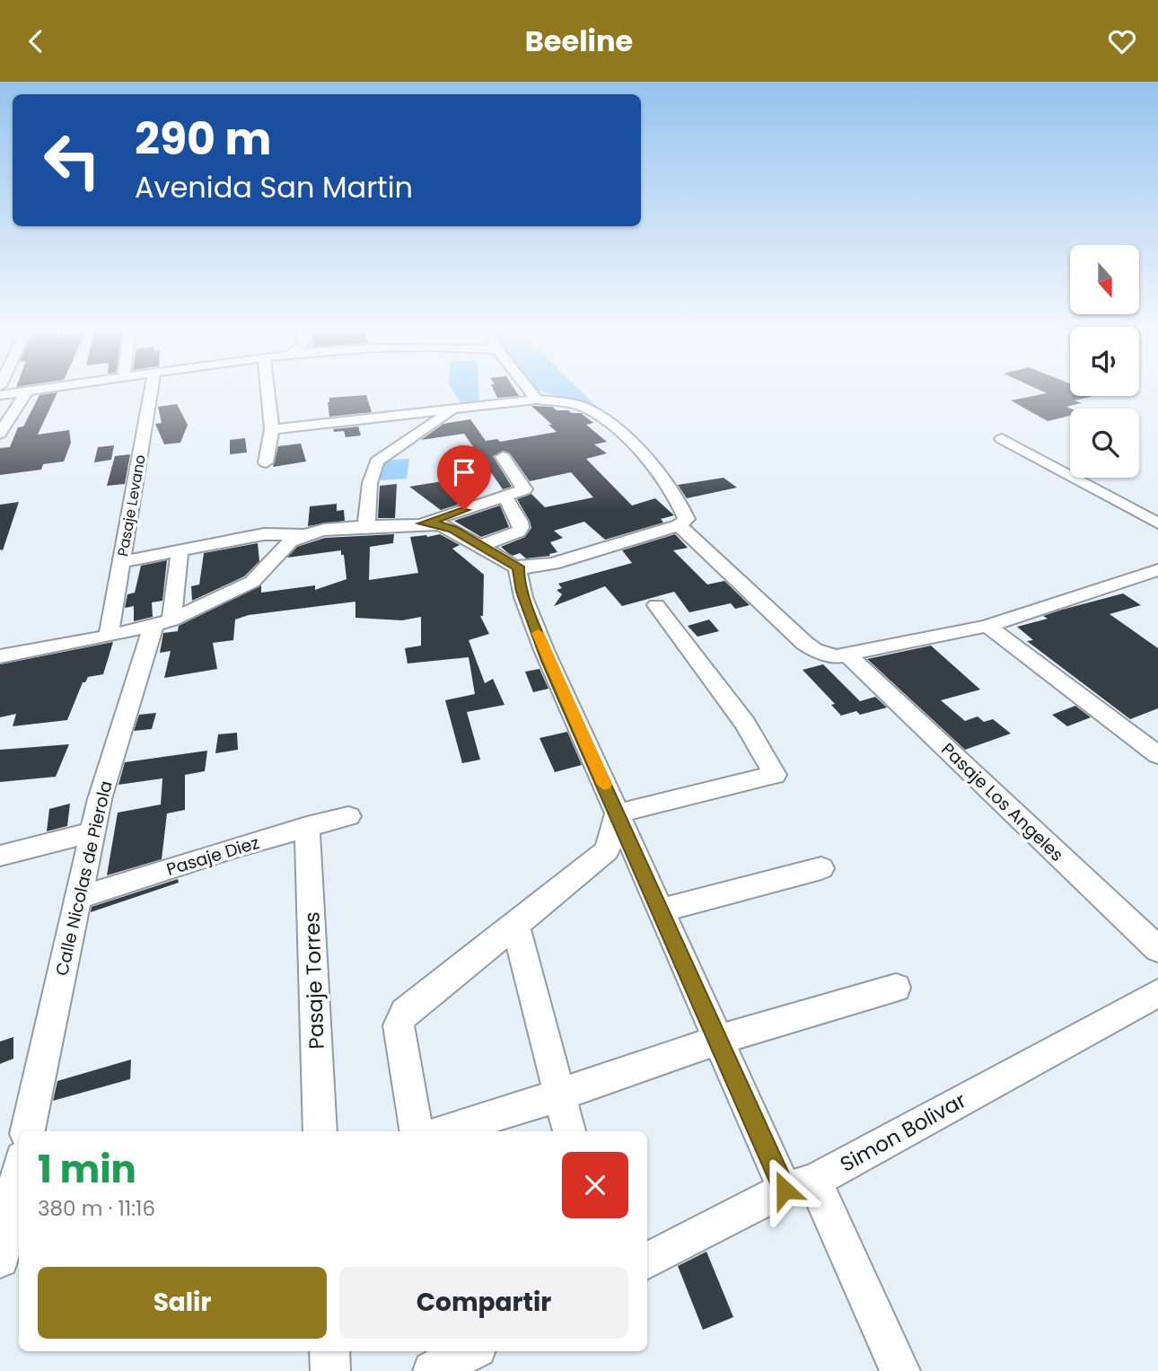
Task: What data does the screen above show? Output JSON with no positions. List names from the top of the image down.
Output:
{
  "streets": {
    "street": [
      "Pasaje Levano",
      "Pasaje Los Angeles",
      "Pasaje Diez",
      "Calle Nicolas de Pierola",
      "Pasaje Torres",
      "Simon Bolivar"
    ]
  },
  "crossings": [
    ["Pasaje Diez", "Calle Nicolas de Pierola"],
    ["Pasaje Diez", "Pasaje Torres"]
  ],
  "north": "bottom",
  "page": {
    "header": "Beeline",
    "turn": ["290 m", "Avenida San Martin"],
    "heading": ["1 min", "380 m · 11:16"],
    "buttons": ["Salir", "Compartir"]
  }
}
